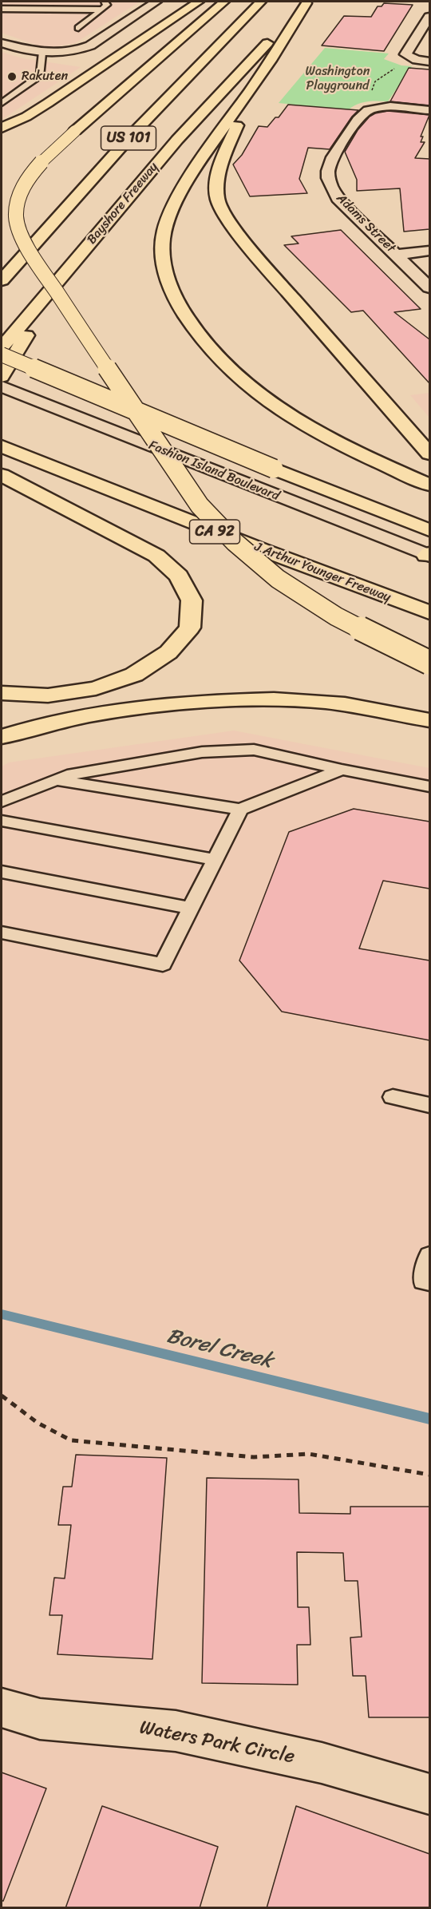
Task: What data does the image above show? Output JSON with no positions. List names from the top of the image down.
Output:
{
  "streets": {
    "highway": [
      "US 101",
      "Bayshore Freeway",
      "CA 92",
      "J Arthur Younger Freeway"
    ],
    "street": ["Adams Street", "Fashion Island Boulevard", "Waters Park Circle"]
  },
  "water": ["Borel Creek"],
  "parks": ["Washington Playground"],
  "places": ["Rakuten"]
}
